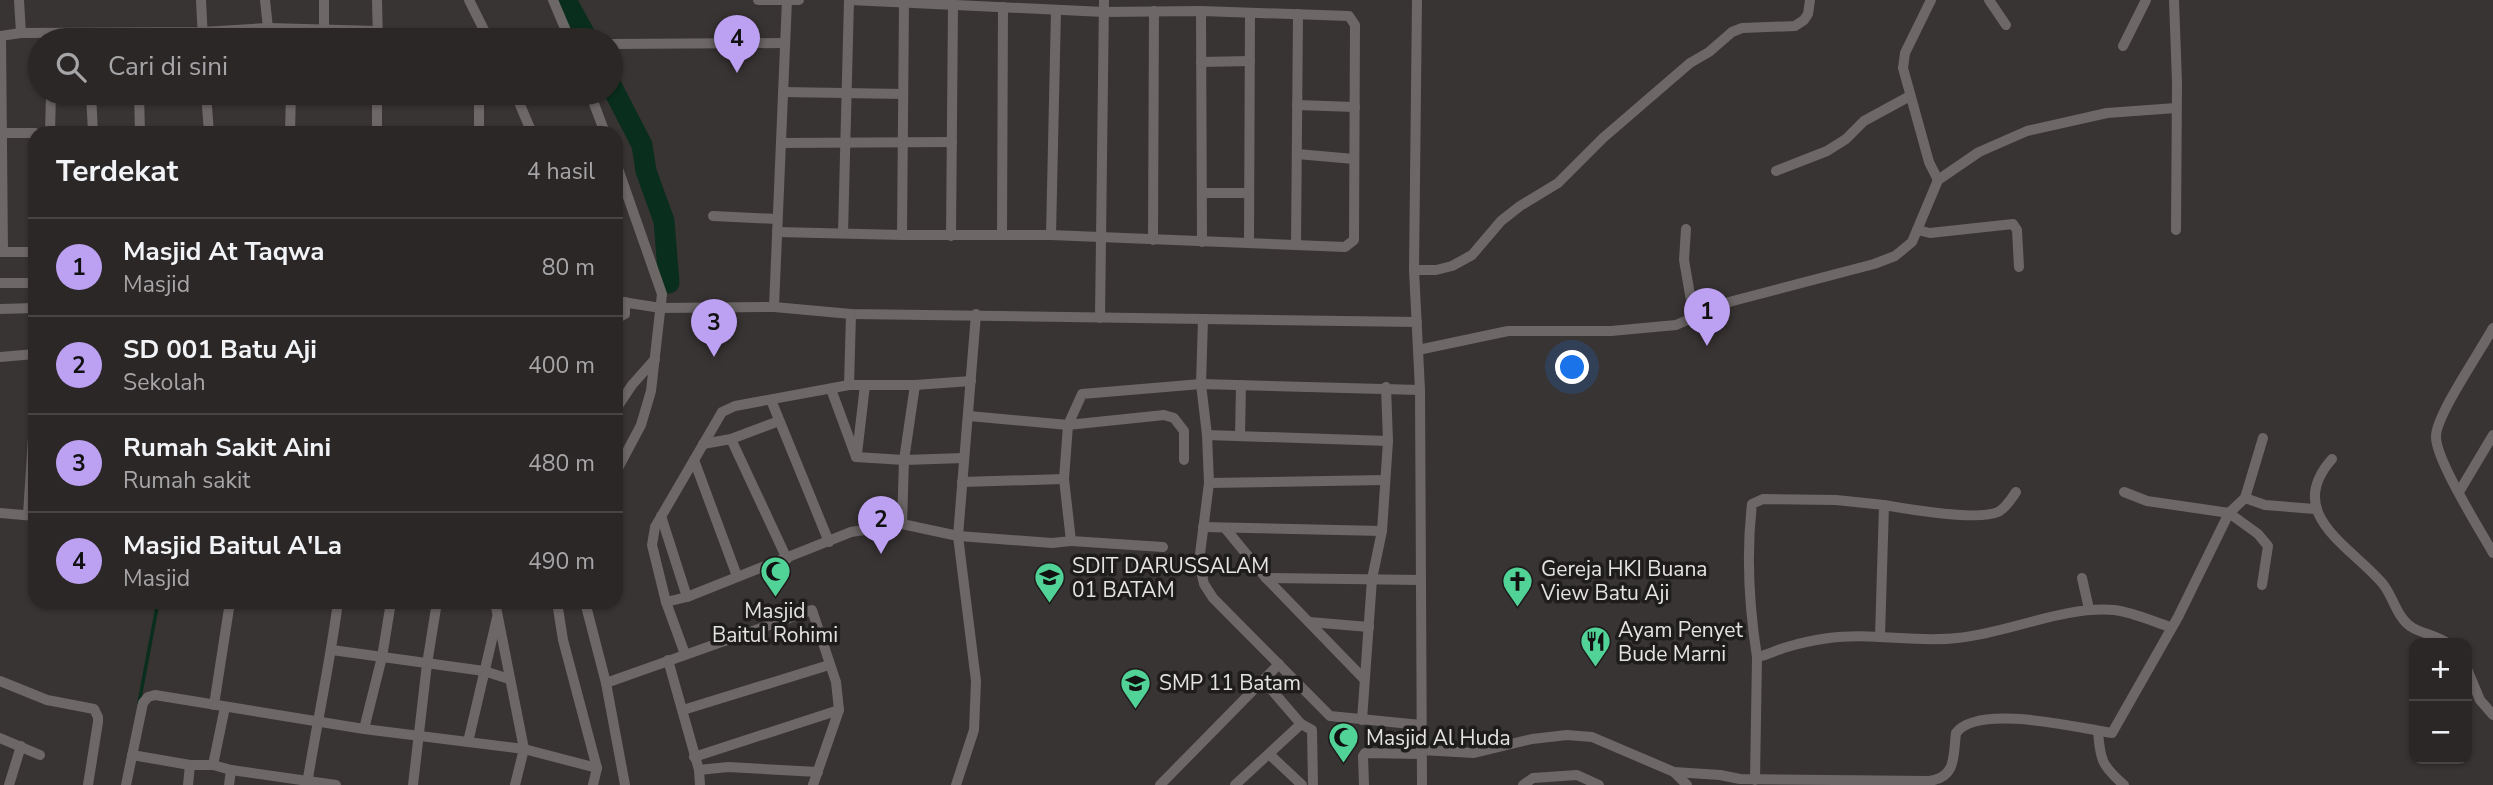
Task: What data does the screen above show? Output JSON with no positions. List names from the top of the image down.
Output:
{
  "places": {
    "mosque": ["Masjid Baitul Rohimi", "Masjid Al Huda"],
    "school or university": ["SDIT DARUSSALAM 01 BATAM", "SMP 11 Batam"],
    "church": ["Gereja HKI Buana View Batu Aji"],
    "restaurant": ["Ayam Penyet Bude Marni"]
  },
  "page": {
    "pins": [
      "4",
      "1",
      "3",
      "2"
    ],
    "search": "Cari di sini",
    "heading": ["Terdekat", "4 hasil"],
    "list": [
      {
        "mark": "1",
        "name": "Masjid At Taqwa",
        "note": "Masjid",
        "value": "80 m"
      },
      {
        "mark": "2",
        "name": "SD 001 Batu Aji",
        "note": "Sekolah",
        "value": "400 m"
      },
      {
        "mark": "3",
        "name": "Rumah Sakit Aini",
        "note": "Rumah sakit",
        "value": "480 m"
      },
      {
        "mark": "4",
        "name": "Masjid Baitul A'La",
        "note": "Masjid",
        "value": "490 m"
      }
    ],
    "map_buttons": ["+", "−"]
  }
}
